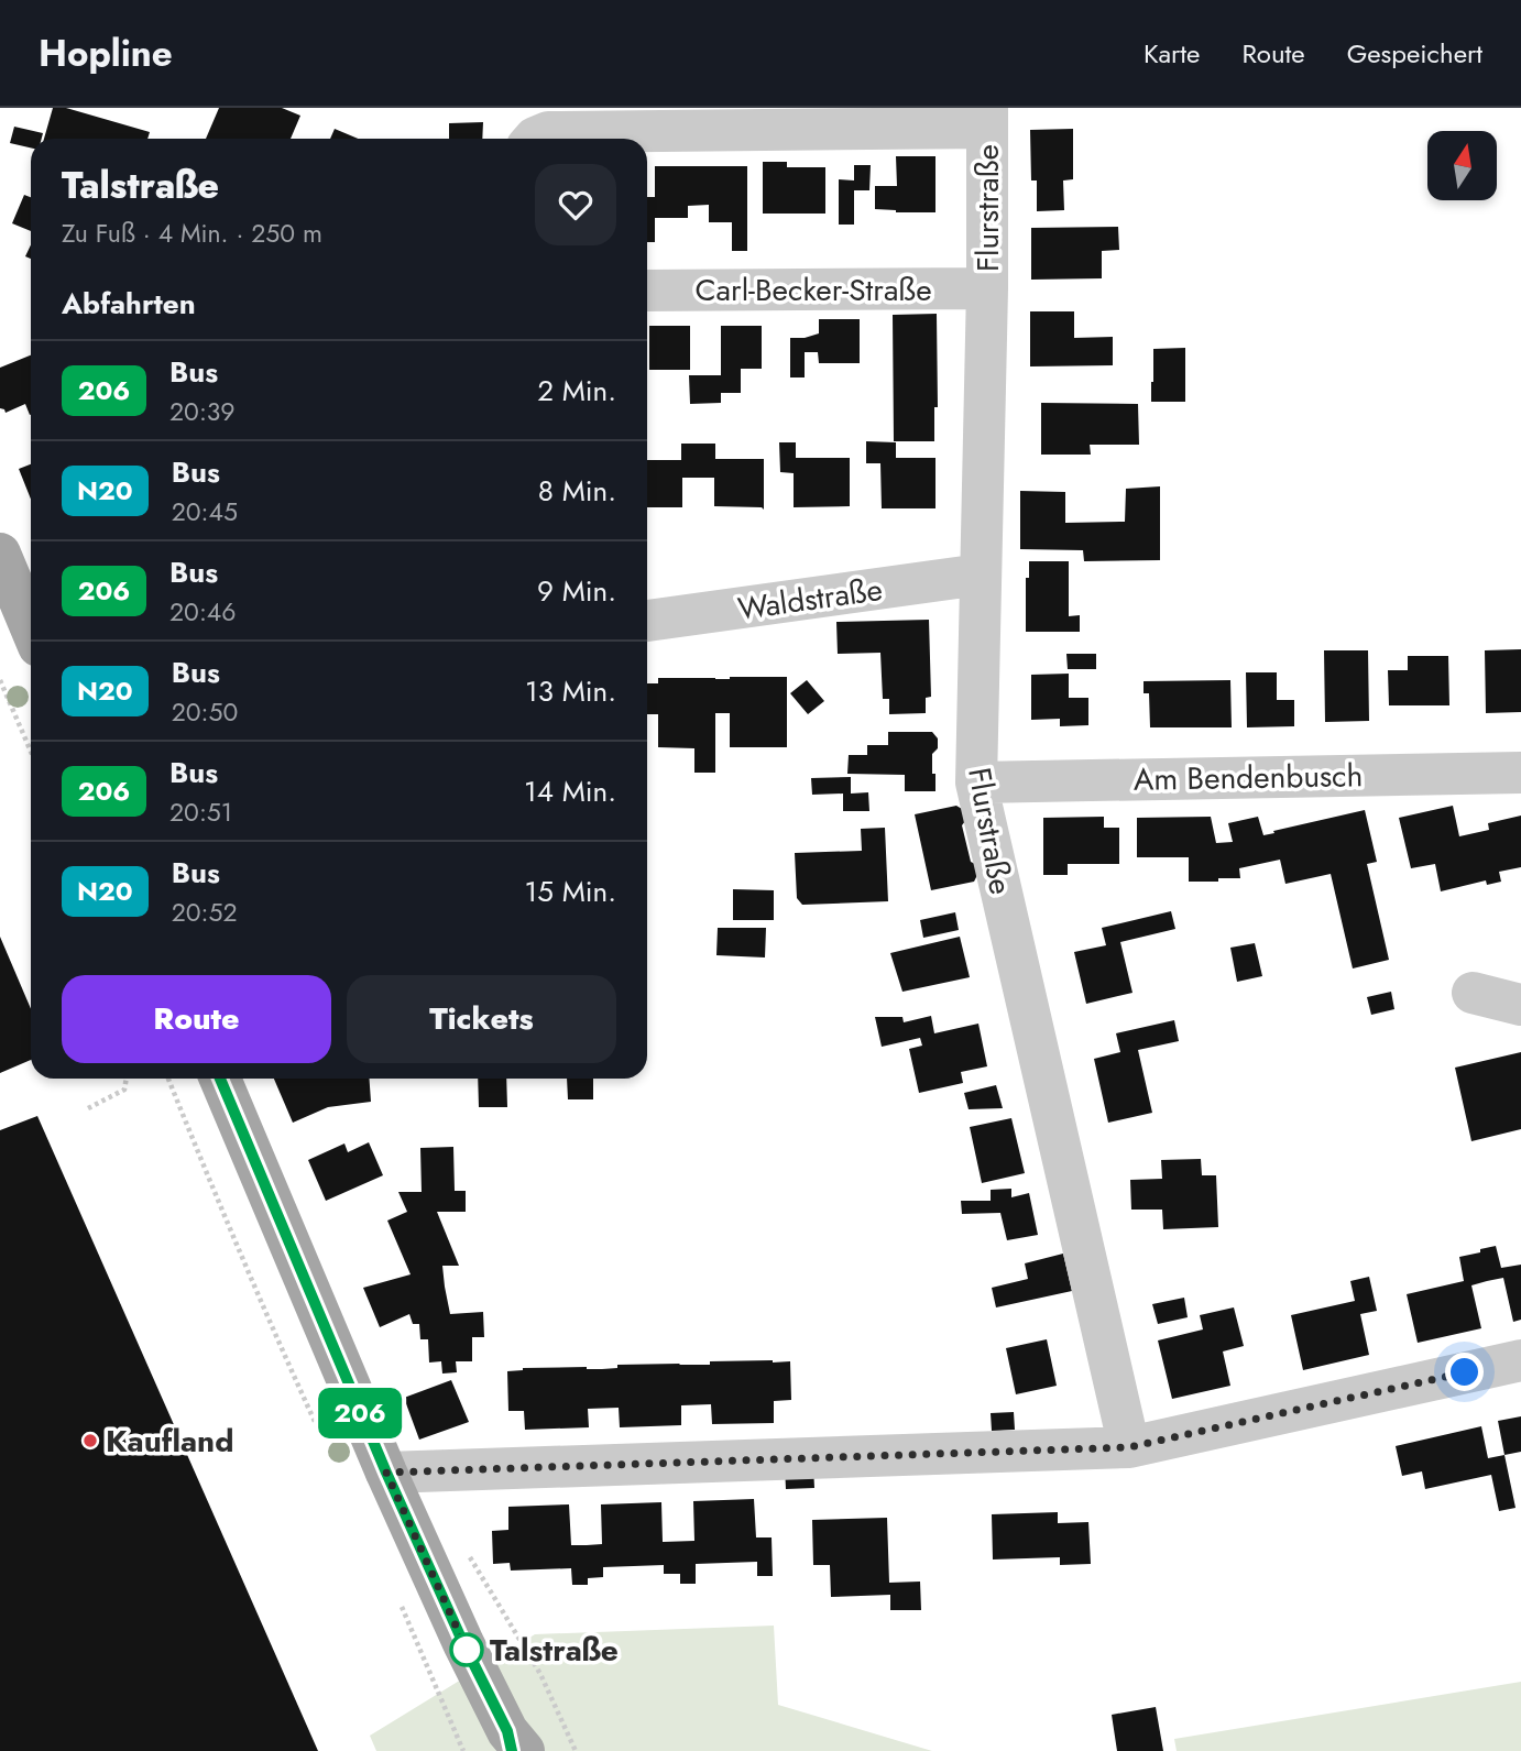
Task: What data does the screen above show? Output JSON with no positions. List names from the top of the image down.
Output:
{
  "streets": {
    "street": [
      "Flurstraße",
      "Carl-Becker-Straße",
      "Waldstraße",
      "Am Bendenbusch"
    ]
  },
  "crossings": [
    ["Flurstraße", "Carl-Becker-Straße"],
    ["Flurstraße", "Waldstraße"],
    ["Flurstraße", "Am Bendenbusch"]
  ],
  "places": ["Kaufland", "Talstraße"],
  "lines": ["bus line 206"],
  "north": "top",
  "page": {
    "header": "Hopline",
    "nav": ["Karte", "Route", "Gespeichert"],
    "on_map": "206",
    "heading": [
      ["Talstraße", "Zu Fuß · 4 Min. · 250 m"],
      "Abfahrten"
    ],
    "list": [
      {
        "mark": "206",
        "name": "Bus",
        "note": "20:39",
        "value": "2 Min."
      },
      {
        "mark": "N20",
        "name": "Bus",
        "note": "20:45",
        "value": "8 Min."
      },
      {
        "mark": "206",
        "name": "Bus",
        "note": "20:46",
        "value": "9 Min."
      },
      {
        "mark": "N20",
        "name": "Bus",
        "note": "20:50",
        "value": "13 Min."
      },
      {
        "mark": "206",
        "name": "Bus",
        "note": "20:51",
        "value": "14 Min."
      },
      {
        "mark": "N20",
        "name": "Bus",
        "note": "20:52",
        "value": "15 Min."
      }
    ],
    "buttons": ["Route", "Tickets"]
  }
}
